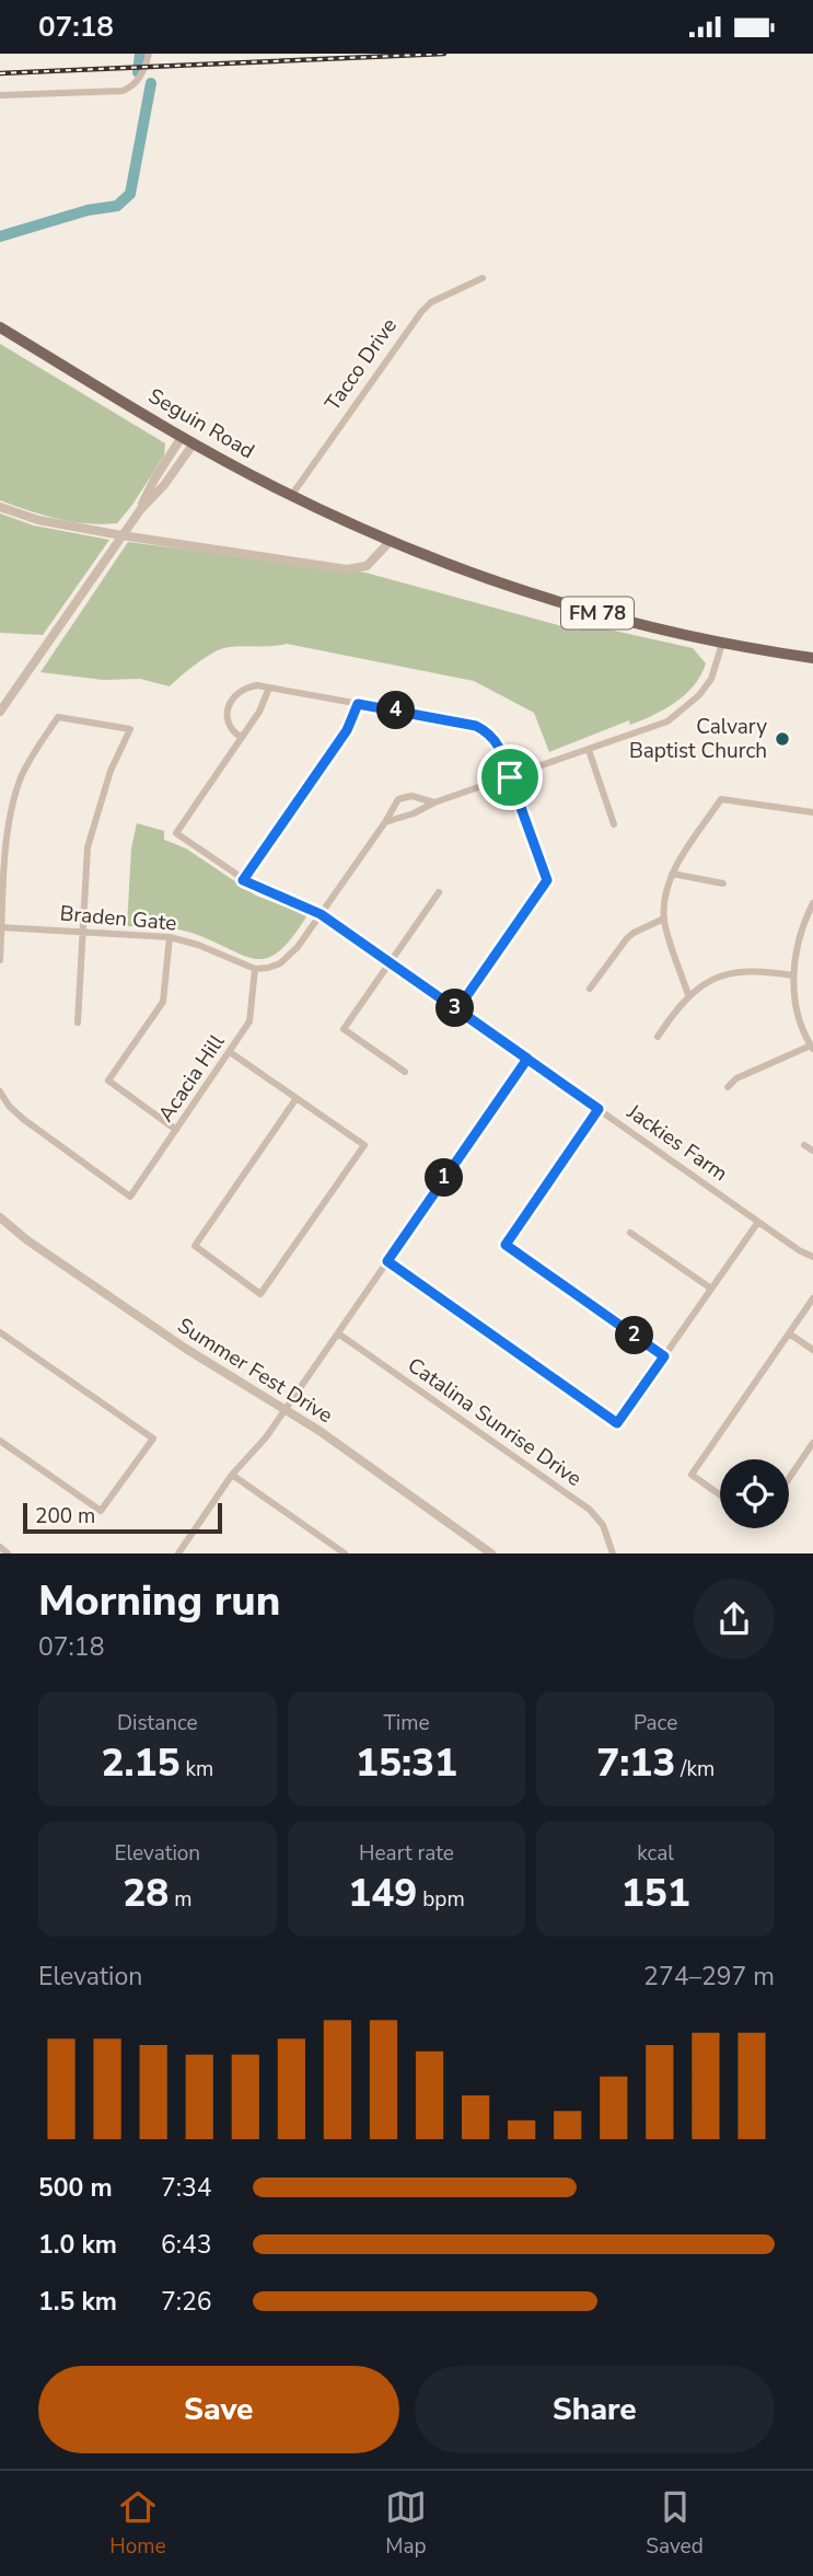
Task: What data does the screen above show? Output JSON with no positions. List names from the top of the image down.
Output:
{
  "streets": {
    "main road": ["Seguin Road", "FM 78"],
    "street": [
      "Tacco Drive",
      "Braden Gate",
      "Acacia Hill",
      "Jackies Farm",
      "Summer Fest Drive",
      "Catalina Sunrise Drive"
    ]
  },
  "crossings": [
    ["Tacco Drive", "Seguin Road"],
    ["Braden Gate", "Acacia Hill"]
  ],
  "places": ["Calvary Baptist Church"],
  "scale_bar": "200 m",
  "page": {
    "status": "07:18",
    "pins": [
      "4",
      "3",
      "1",
      "2"
    ],
    "scale": "200 m",
    "heading": ["Morning run", "07:18"],
    "stats": [
      ["Distance", "2.15 km"],
      ["Time", "15:31"],
      ["Pace", "7:13 /km"],
      ["Elevation", "28 m"],
      ["Heart rate", "149 bpm"],
      ["kcal", "151"]
    ],
    "chart": ["Elevation", "274–297 m"],
    "list": [
      {
        "name": "500 m",
        "note": "7:34"
      },
      {
        "name": "1.0 km",
        "note": "6:43"
      },
      {
        "name": "1.5 km",
        "note": "7:26"
      }
    ],
    "buttons": ["Save", "Share"],
    "tabs": ["Home", "Map", "Saved"]
  }
}
